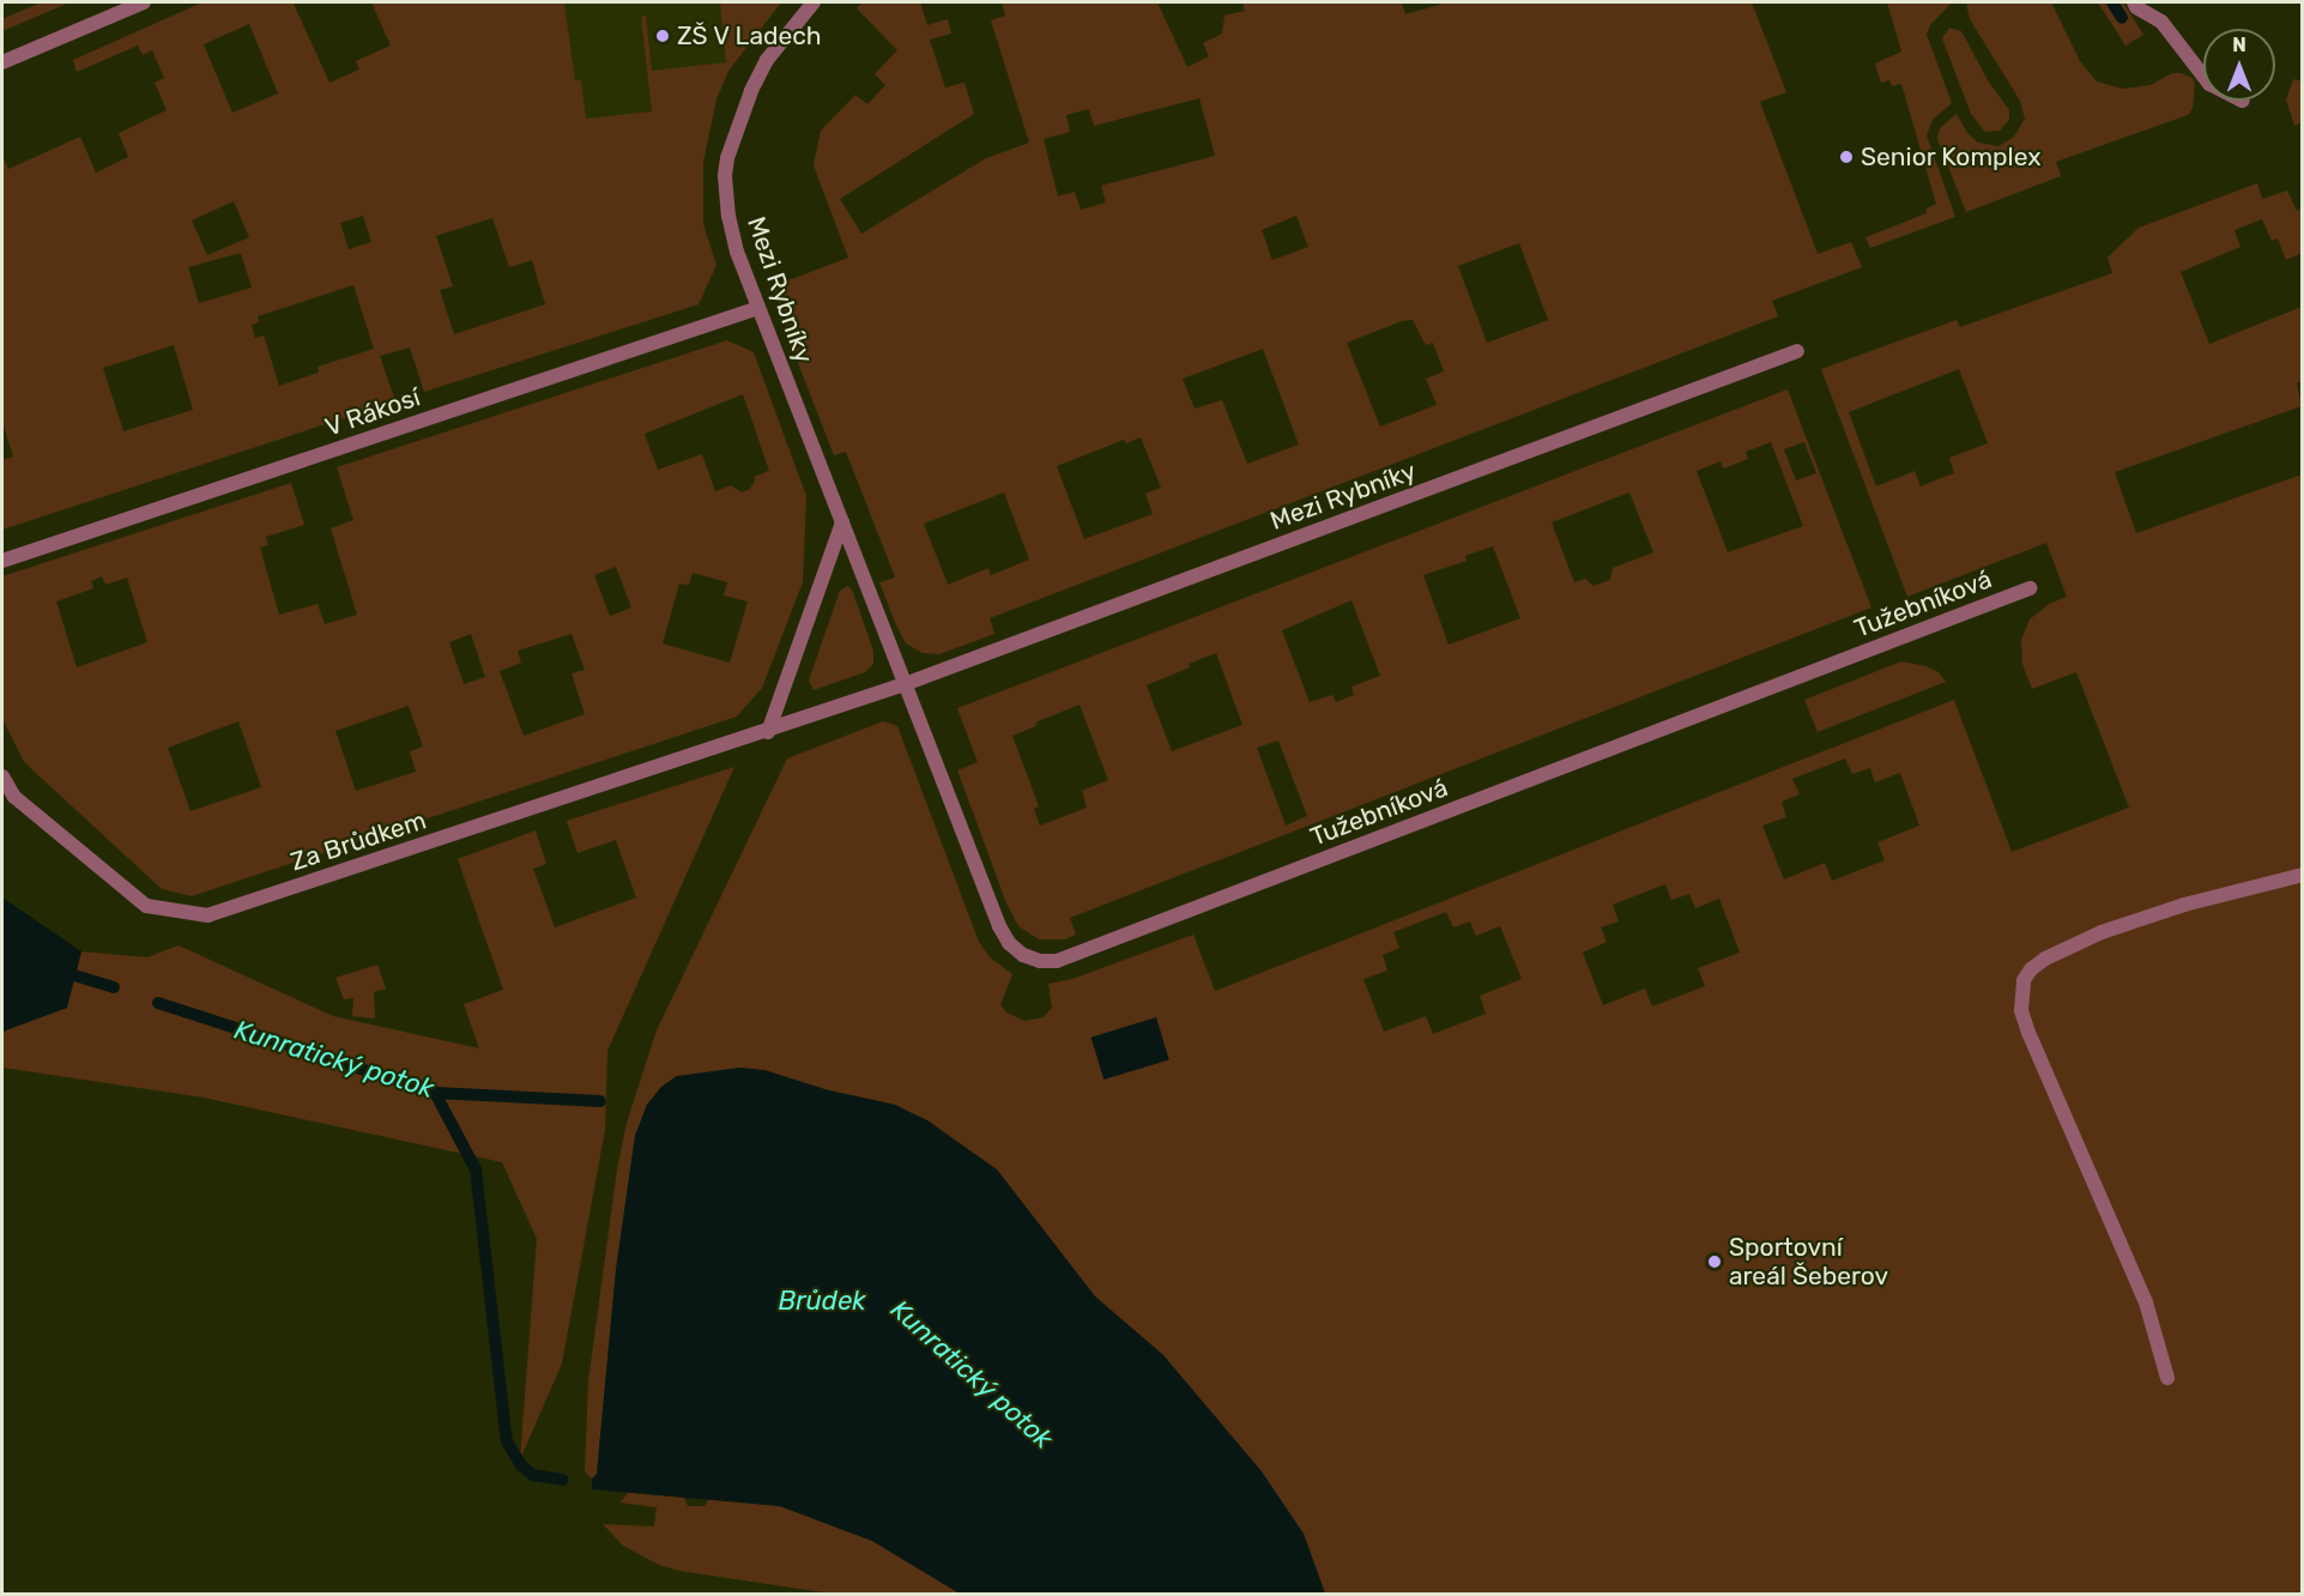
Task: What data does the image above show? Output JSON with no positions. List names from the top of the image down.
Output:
{
  "streets": {
    "street": [
      "Mezi Rybníky",
      "V Rákosí",
      "Tužebníková",
      "Za Brůdkem"
    ]
  },
  "crossings": [
    ["Mezi Rybníky", "V Rákosí"],
    ["Mezi Rybníky", "Tužebníková"],
    ["Mezi Rybníky", "Za Brůdkem"]
  ],
  "water": ["Kunratický potok", "Brůdek"],
  "places": ["ZŠ V Ladech", "Senior Komplex", "Sportovní areál Šeberov"],
  "north": "top"
}
